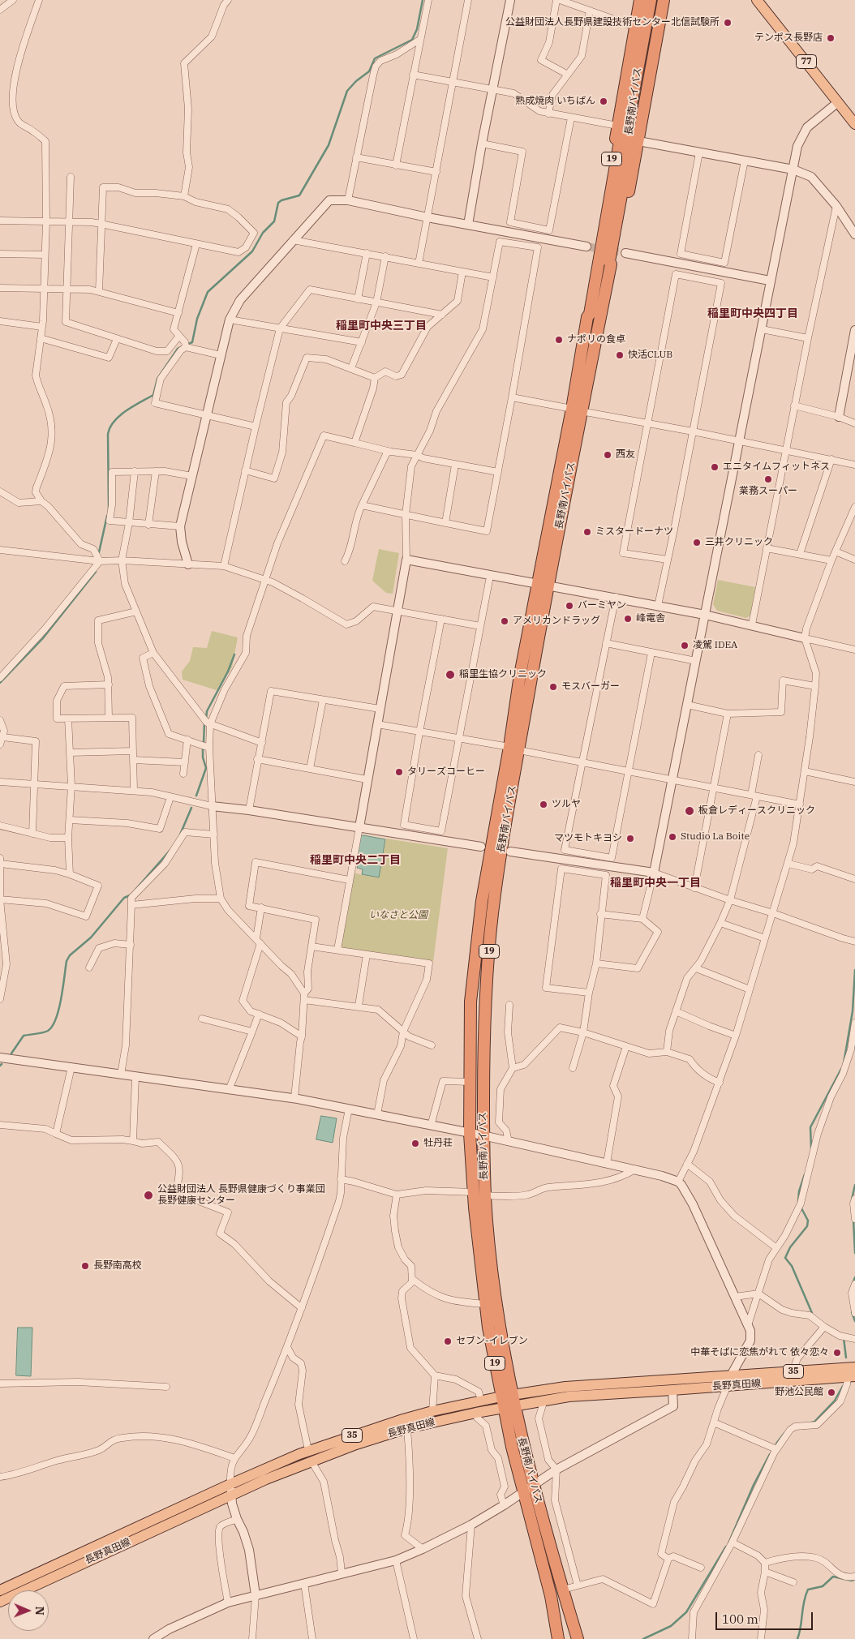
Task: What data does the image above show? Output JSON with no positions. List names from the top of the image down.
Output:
{
  "streets": {
    "highway": ["長野南バイパス", "19"],
    "main road": ["77", "35", "長野真田線"]
  },
  "crossings": [
    ["長野南バイパス", "19"],
    ["長野南バイパス", "長野真田線"]
  ],
  "districts": [
    "稲里町中央四丁目",
    "稲里町中央三丁目",
    "稲里町中央二丁目",
    "稲里町中央一丁目"
  ],
  "parks": ["いなさと公園"],
  "places": [
    "公益財団法人長野県建設技術センター北信試験所",
    "テンポス長野店",
    "熟成焼肉 いちばん",
    "ナポリの食卓",
    "快活CLUB",
    "西友",
    "エニタイムフィットネス",
    "業務スーパー",
    "ミスタードーナツ",
    "三井クリニック",
    "バーミヤン",
    "峰電舎",
    "アメリカンドラッグ",
    "凌駕 IDEA",
    "稲里生協クリニック",
    "モスバーガー",
    "タリーズコーヒー",
    "ツルヤ",
    "板倉レディースクリニック",
    "Studio La Boite",
    "マツモトキヨシ",
    "牡丹荘",
    "公益財団法人 長野県健康づくり事業団 長野健康センター",
    "長野南高校",
    "セブン-イレブン",
    "中華そばに恋焦がれて 依々恋々",
    "野池公民館"
  ],
  "scale_bar": "100 m",
  "north": "right"
}
